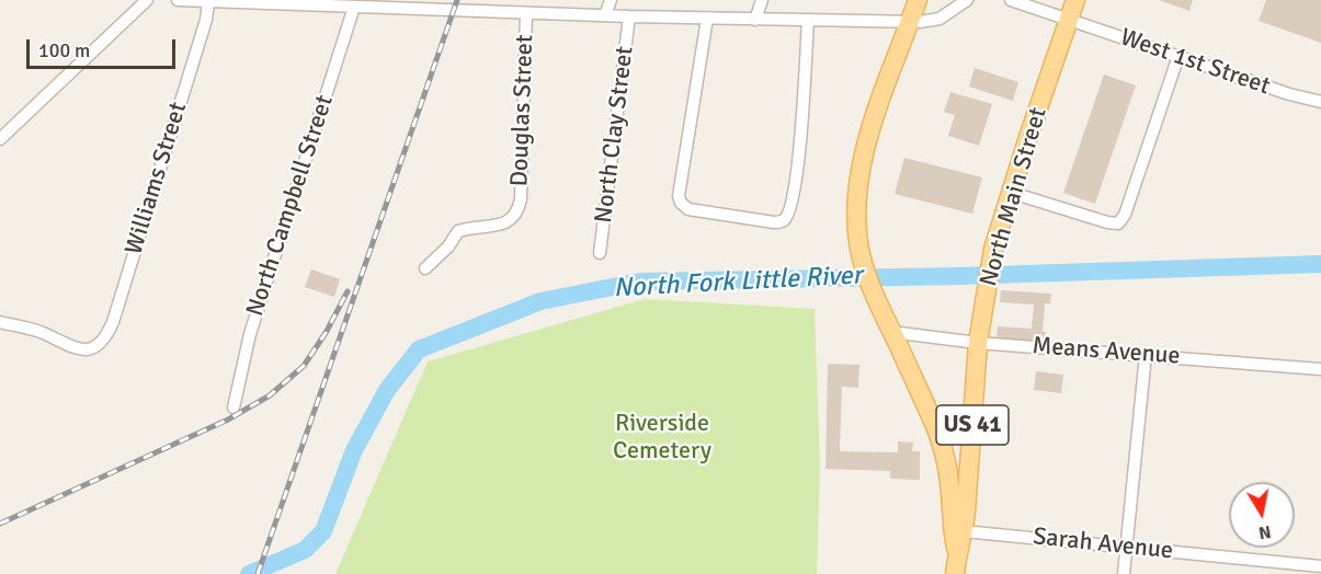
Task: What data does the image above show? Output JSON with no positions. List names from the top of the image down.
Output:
{
  "streets": {
    "main road": ["North Main Street", "US 41"],
    "street": [
      "West 1st Street",
      "Douglas Street",
      "North Clay Street",
      "Williams Street",
      "North Campbell Street",
      "Means Avenue",
      "Sarah Avenue"
    ]
  },
  "crossings": [
    ["West 1st Street", "North Main Street"],
    ["West 1st Street", "US 41"],
    ["North Main Street", "Means Avenue"],
    ["North Main Street", "US 41"],
    ["North Main Street", "Sarah Avenue"],
    ["Means Avenue", "US 41"]
  ],
  "water": ["North Fork Little River"],
  "parks": ["Riverside Cemetery"],
  "scale_bar": "100 m",
  "north": "bottom"
}
